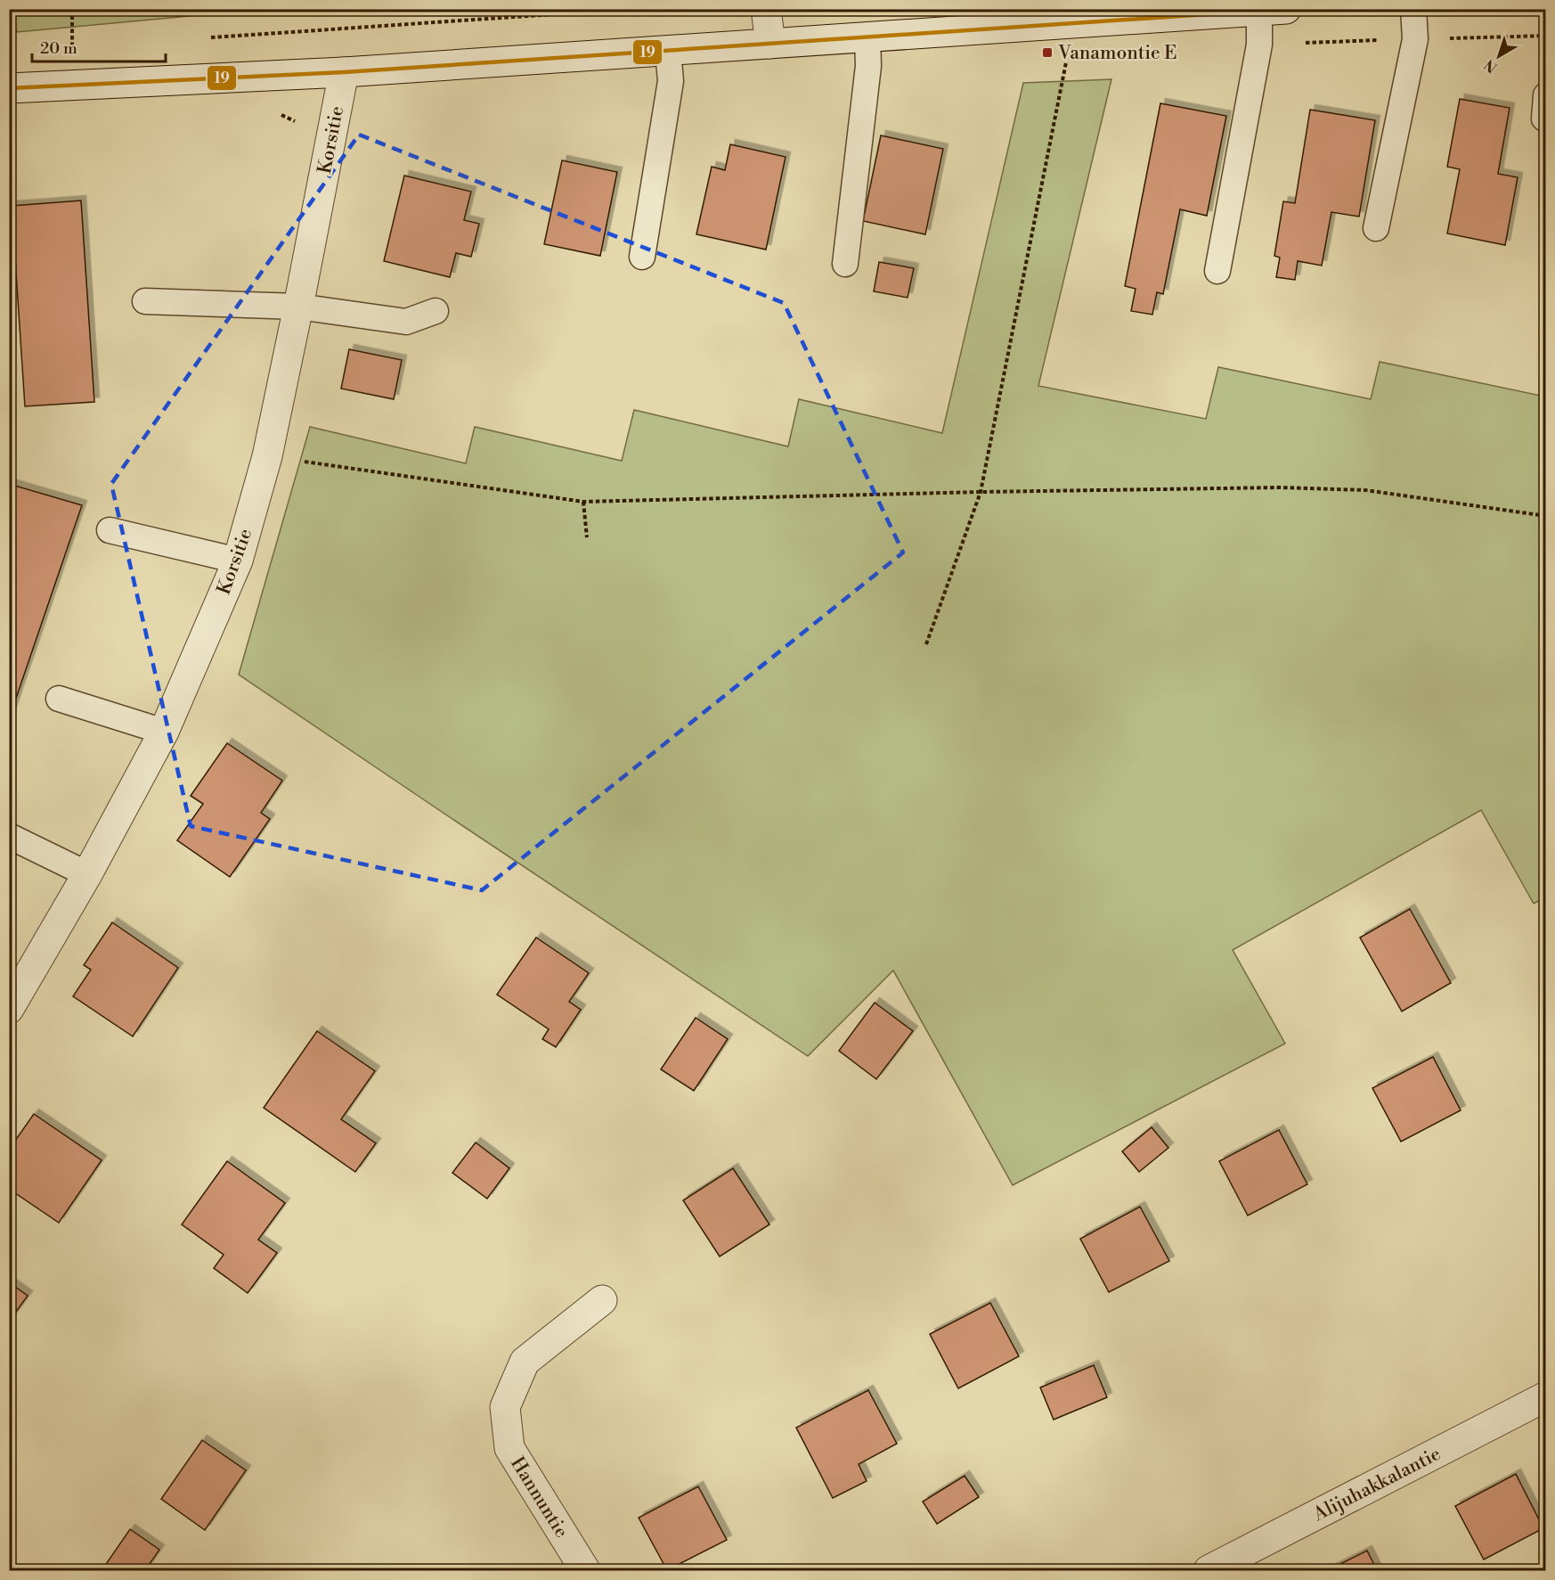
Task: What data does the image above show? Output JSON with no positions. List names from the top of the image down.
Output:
{
  "streets": {
    "street": ["Korsitie", "Alijuhakkalantie", "Hannuntie"]
  },
  "places": {
    "transit": ["Vanamontie E"]
  },
  "lines": ["transit line 19"],
  "scale_bar": "20 m",
  "north": "bottom left"
}
